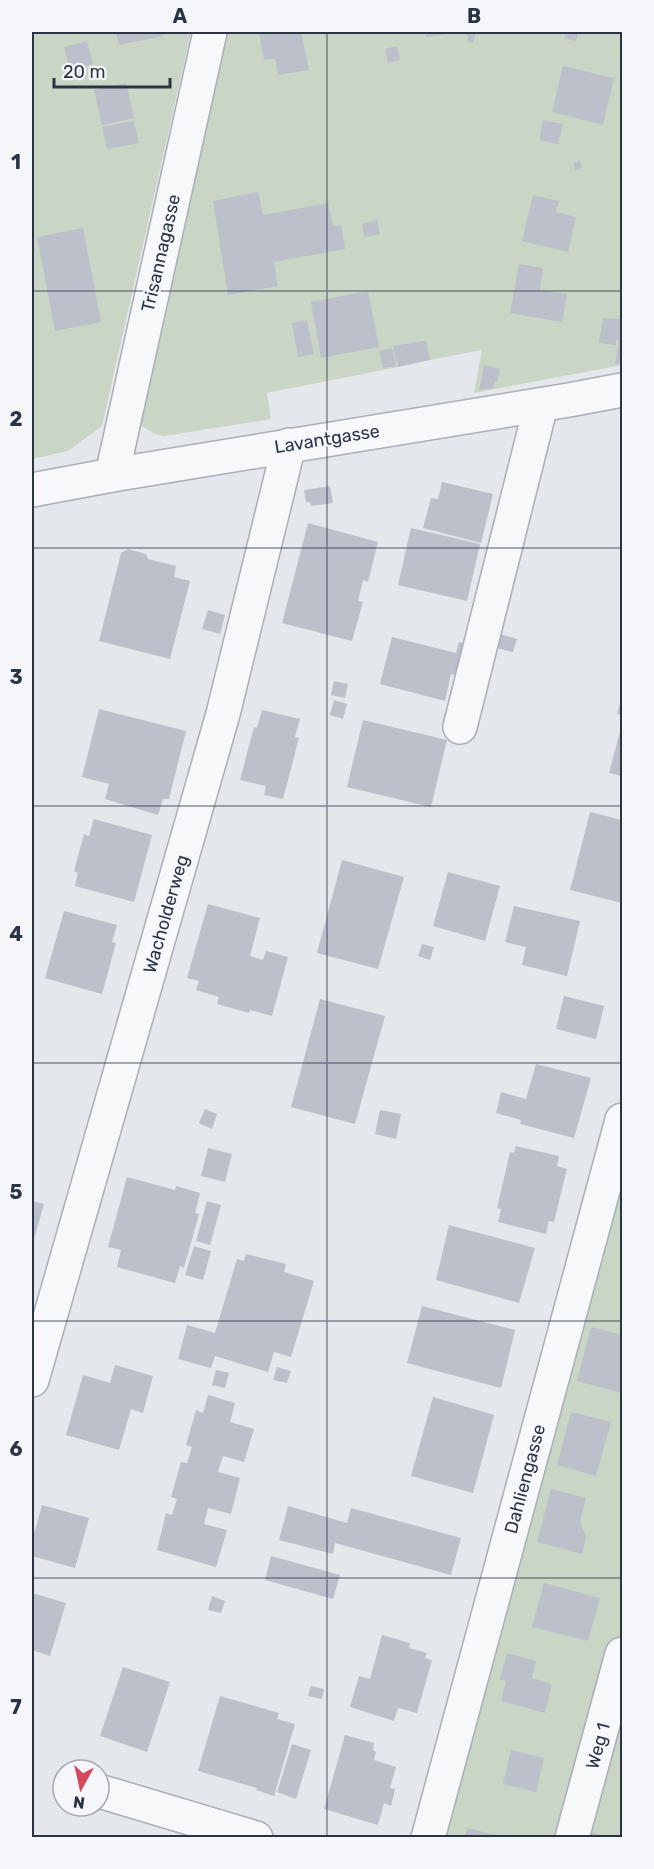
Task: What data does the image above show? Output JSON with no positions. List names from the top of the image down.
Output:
{
  "streets": {
    "street": [
      "Trisannagasse",
      "Lavantgasse",
      "Wacholderweg",
      "Dahliengasse",
      "Weg 1"
    ]
  },
  "crossings": [
    ["Trisannagasse", "Lavantgasse"],
    ["Lavantgasse", "Wacholderweg"]
  ],
  "scale_bar": "20 m",
  "north": "bottom",
  "grid": {
    "columns": ["A", "B"],
    "rows": [
      "1",
      "2",
      "3",
      "4",
      "5",
      "6",
      "7"
    ]
  }
}
